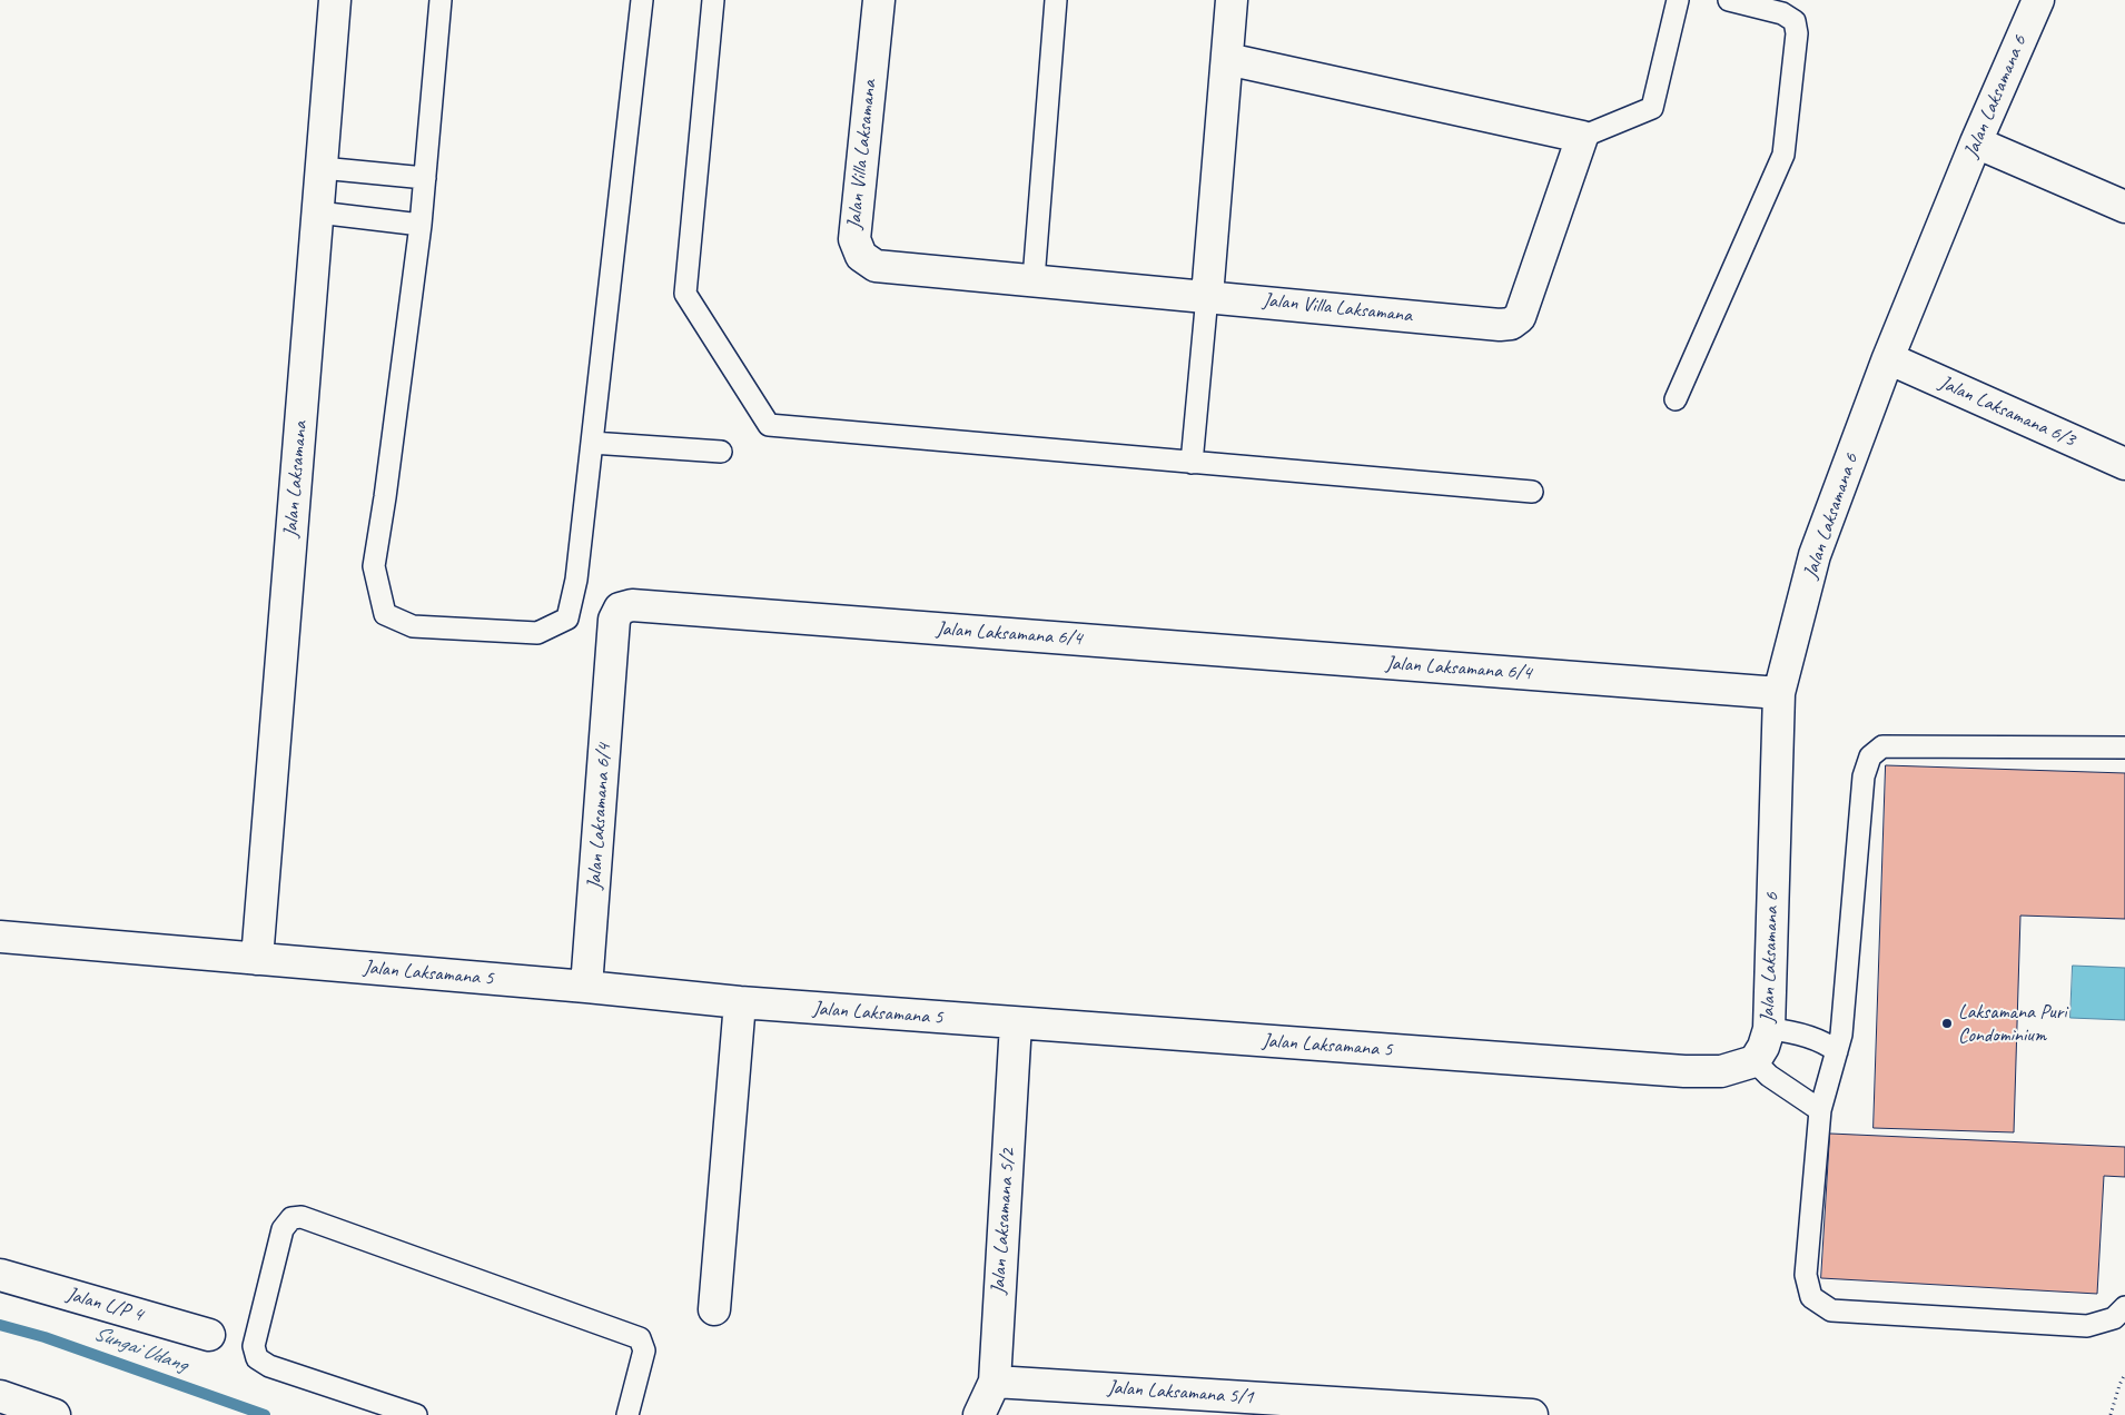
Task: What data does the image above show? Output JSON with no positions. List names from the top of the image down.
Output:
{
  "streets": {
    "street": [
      "Jalan Laksamana 6",
      "Jalan Villa Laksamana",
      "Jalan Laksamana 6/3",
      "Jalan Laksamana",
      "Jalan Laksamana 6/4",
      "Jalan Laksamana 5",
      "Jalan Laksamana 5/2",
      "Jalan L/P 4",
      "Jalan Laksamana 5/1"
    ]
  },
  "crossings": [
    ["Jalan Laksamana 6", "Jalan Laksamana 6/3"],
    ["Jalan Laksamana 6", "Jalan Laksamana 6/4"],
    ["Jalan Laksamana 6", "Jalan Laksamana 5"],
    ["Jalan Laksamana", "Jalan Laksamana 5"],
    ["Jalan Laksamana 6/4", "Jalan Laksamana 5"],
    ["Jalan Laksamana 5", "Jalan Laksamana 5/2"],
    ["Jalan Laksamana 5/2", "Jalan Laksamana 5/1"]
  ],
  "water": ["Sungai Udang"],
  "places": ["Laksamana Puri Condominium"]
}
